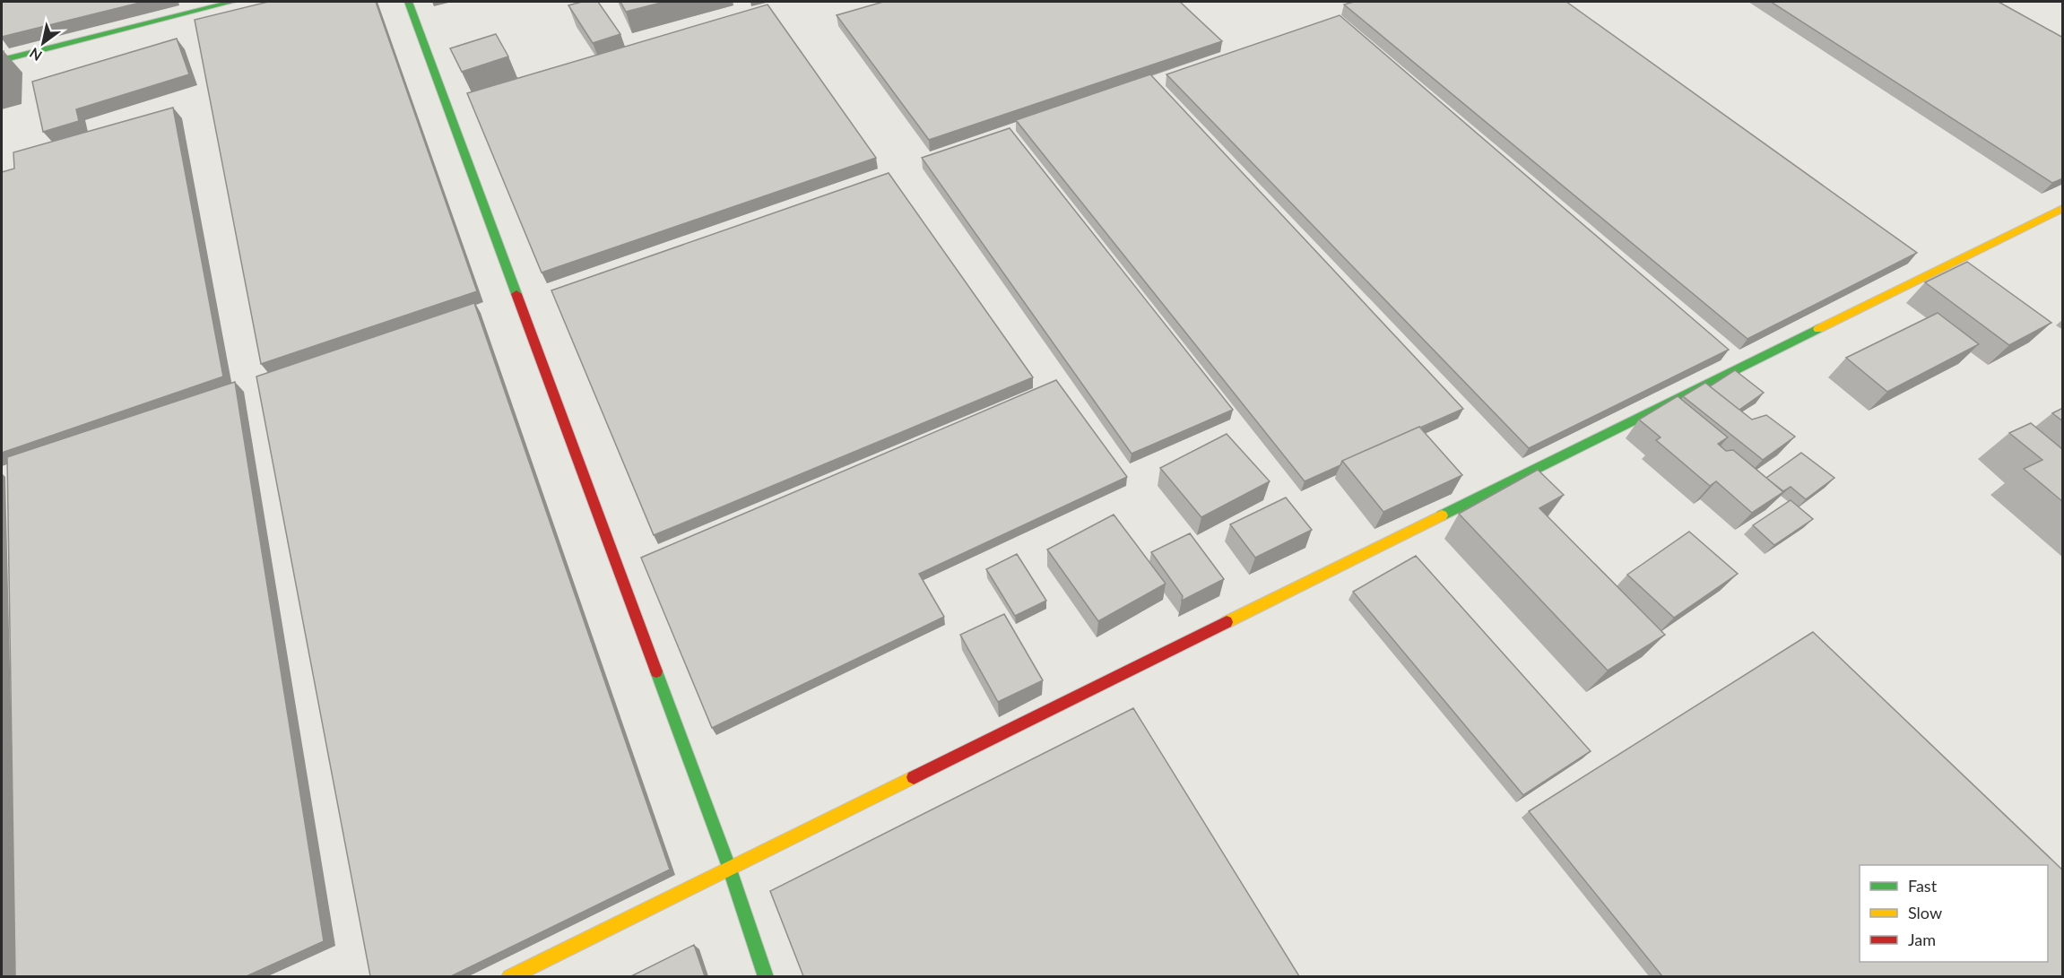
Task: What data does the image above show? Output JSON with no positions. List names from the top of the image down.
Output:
{
  "legend": ["Fast", "Slow", "Jam"],
  "north": "bottom left"
}
